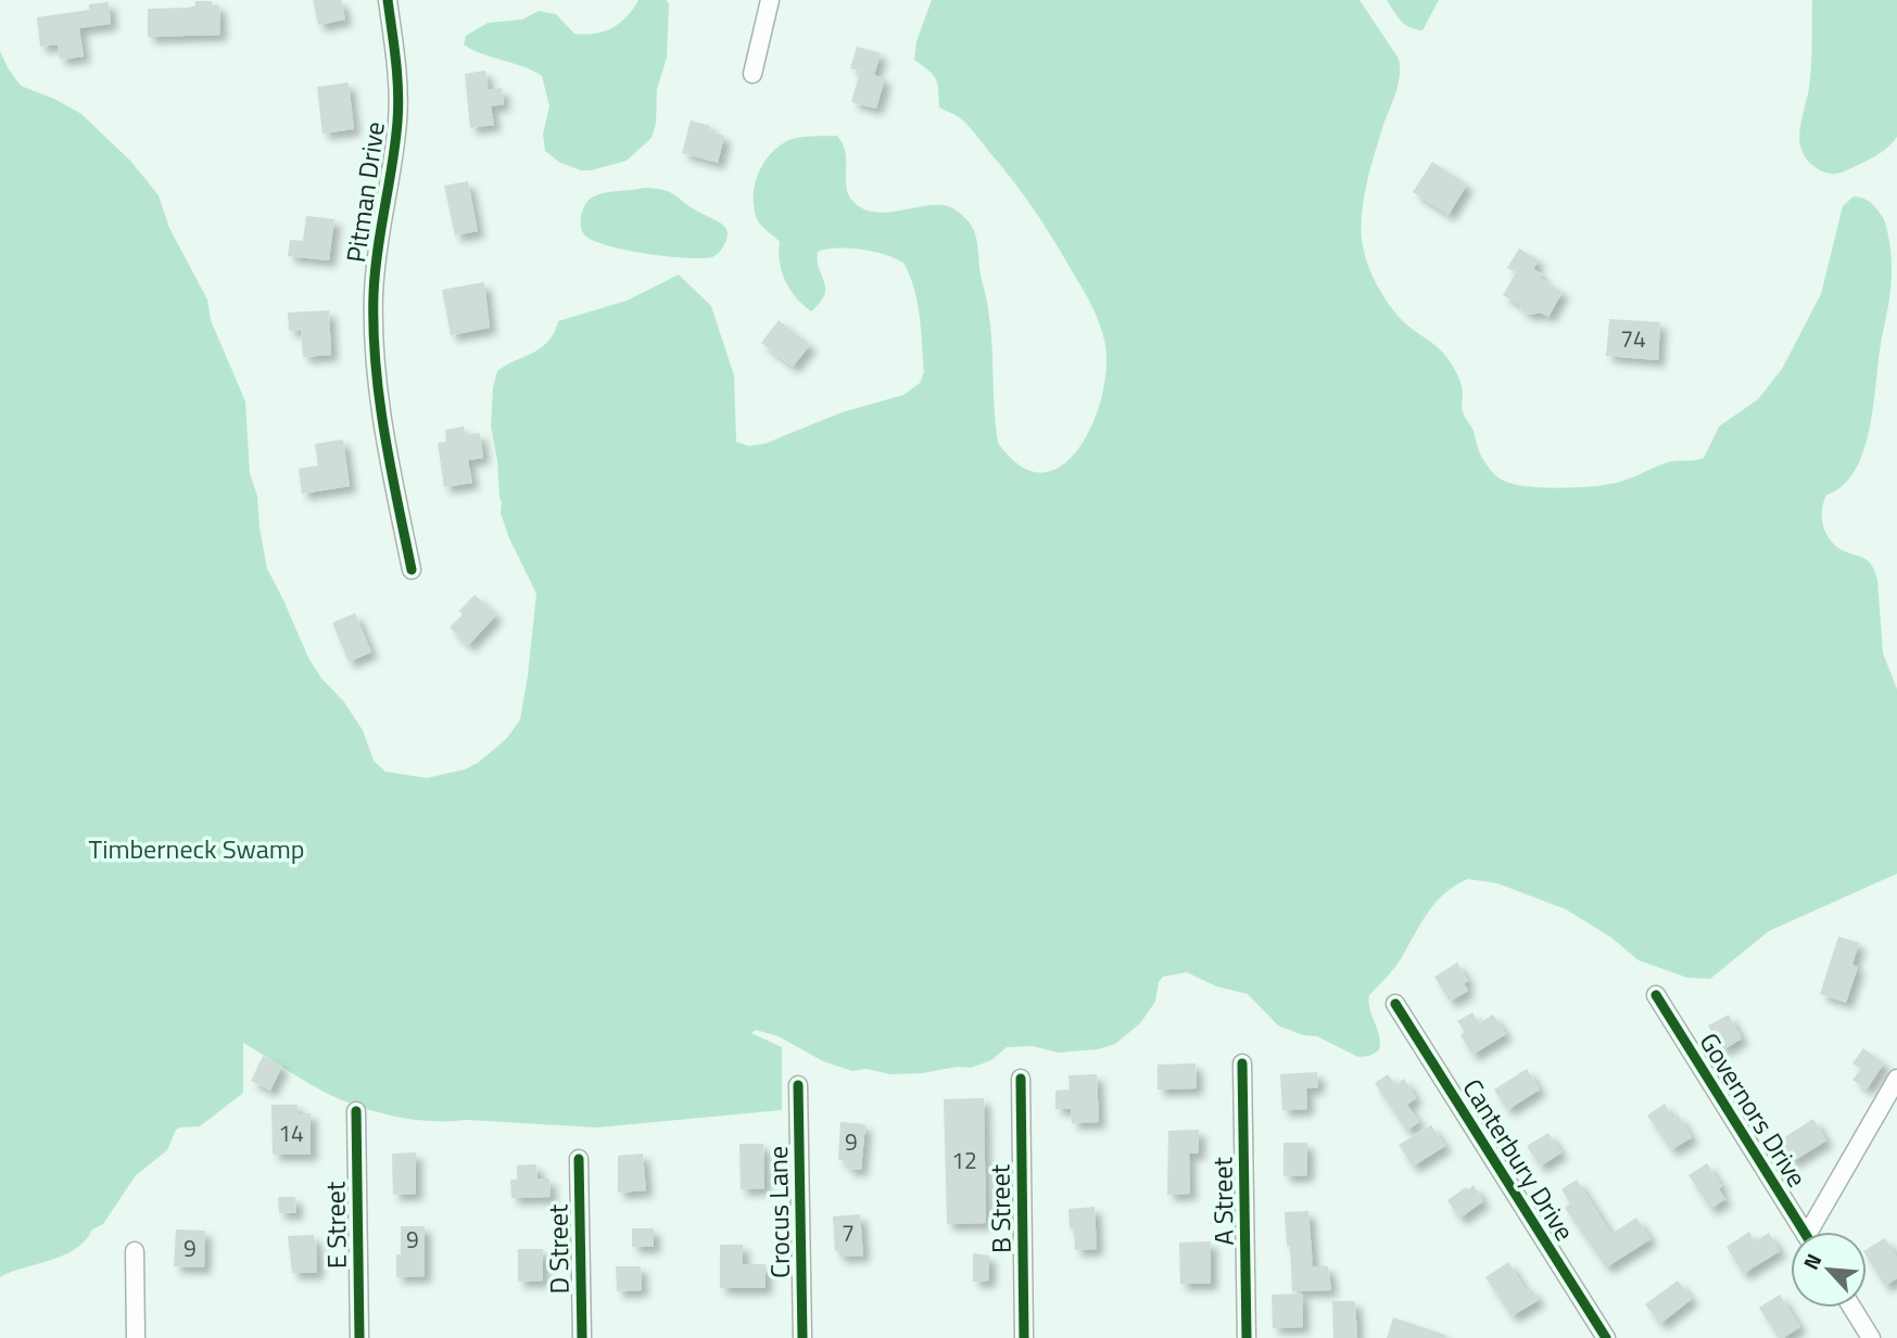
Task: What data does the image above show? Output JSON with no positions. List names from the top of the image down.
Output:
{
  "streets": {
    "street": [
      "Pitman Drive",
      "Governors Drive",
      "Canterbury Drive",
      "A Street",
      "B Street",
      "Crocus Lane",
      "E Street",
      "D Street"
    ]
  },
  "parks": ["Timberneck Swamp"],
  "house_numbers": [
    "74",
    "14",
    "9",
    "12",
    "7",
    "9",
    "9"
  ],
  "north": "top left"
}
